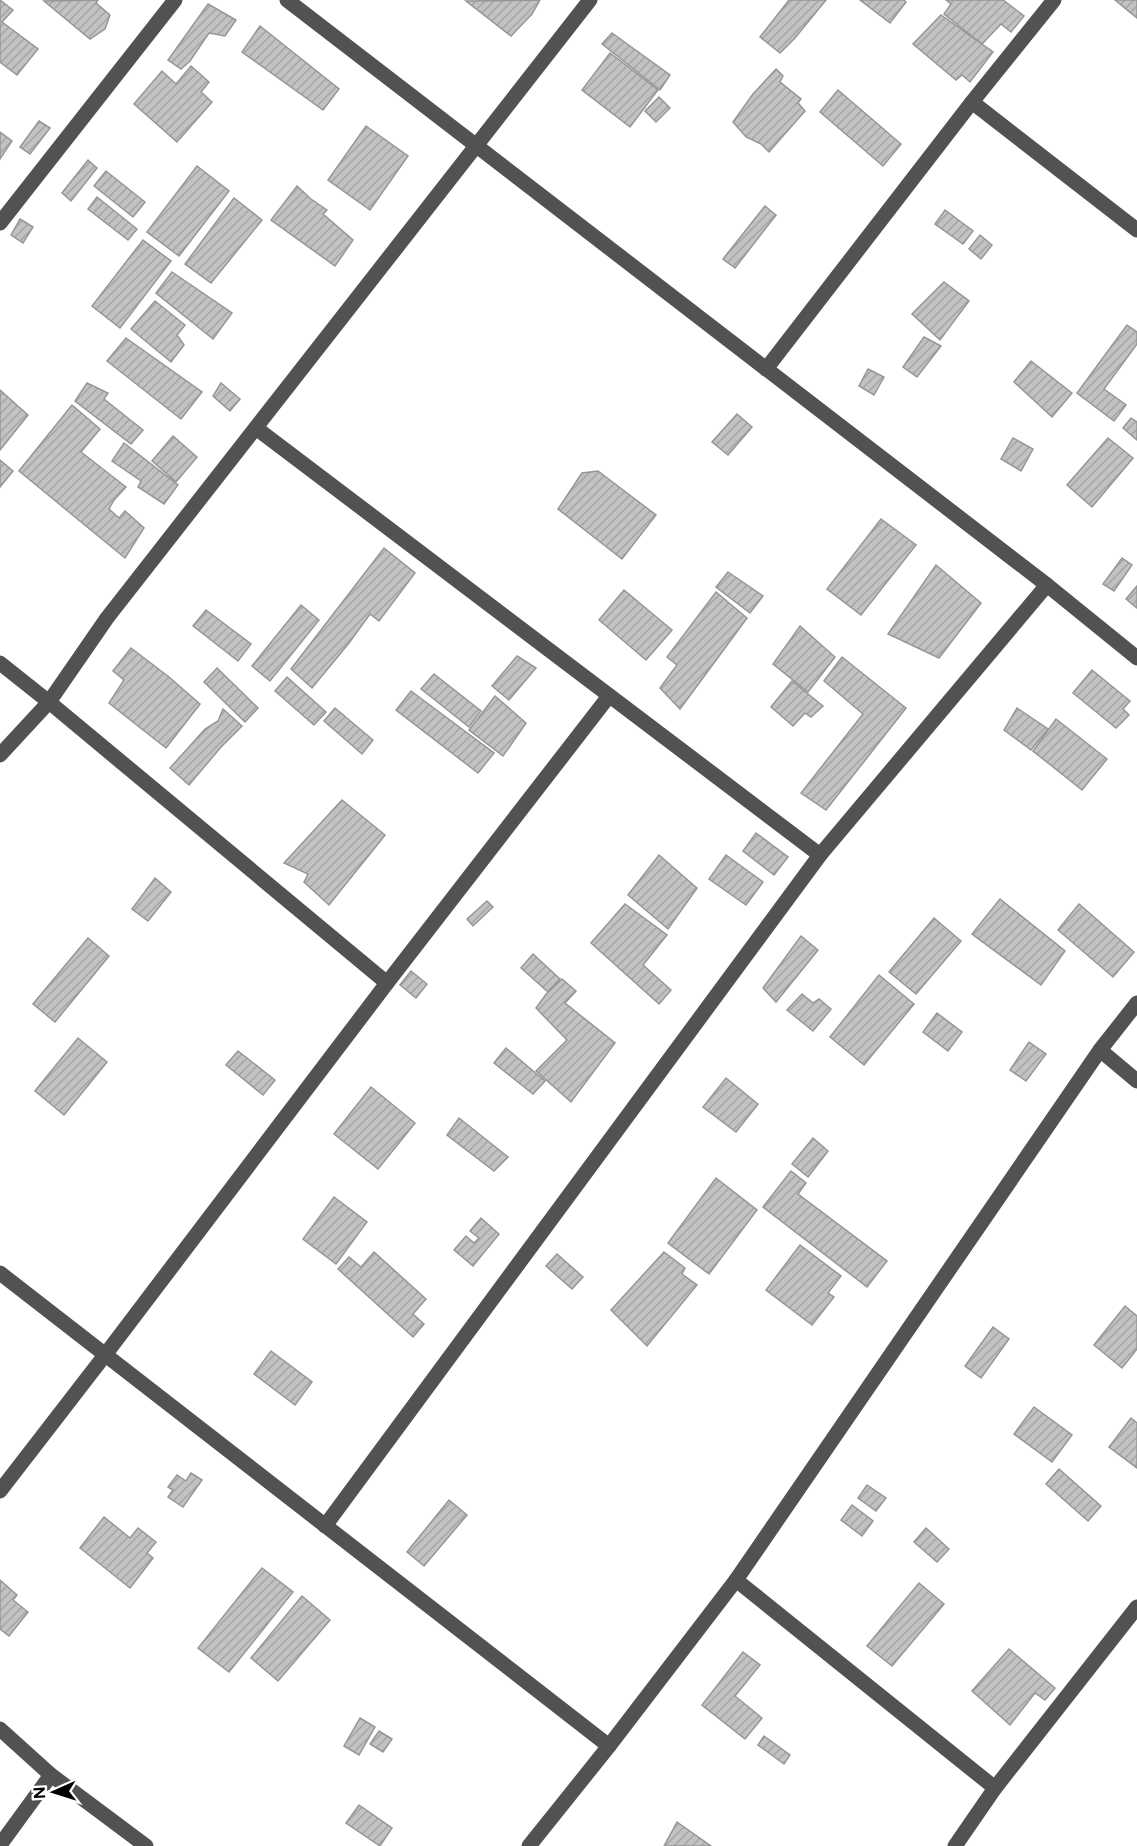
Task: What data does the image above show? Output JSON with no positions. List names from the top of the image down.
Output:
{
  "north": "left"
}
